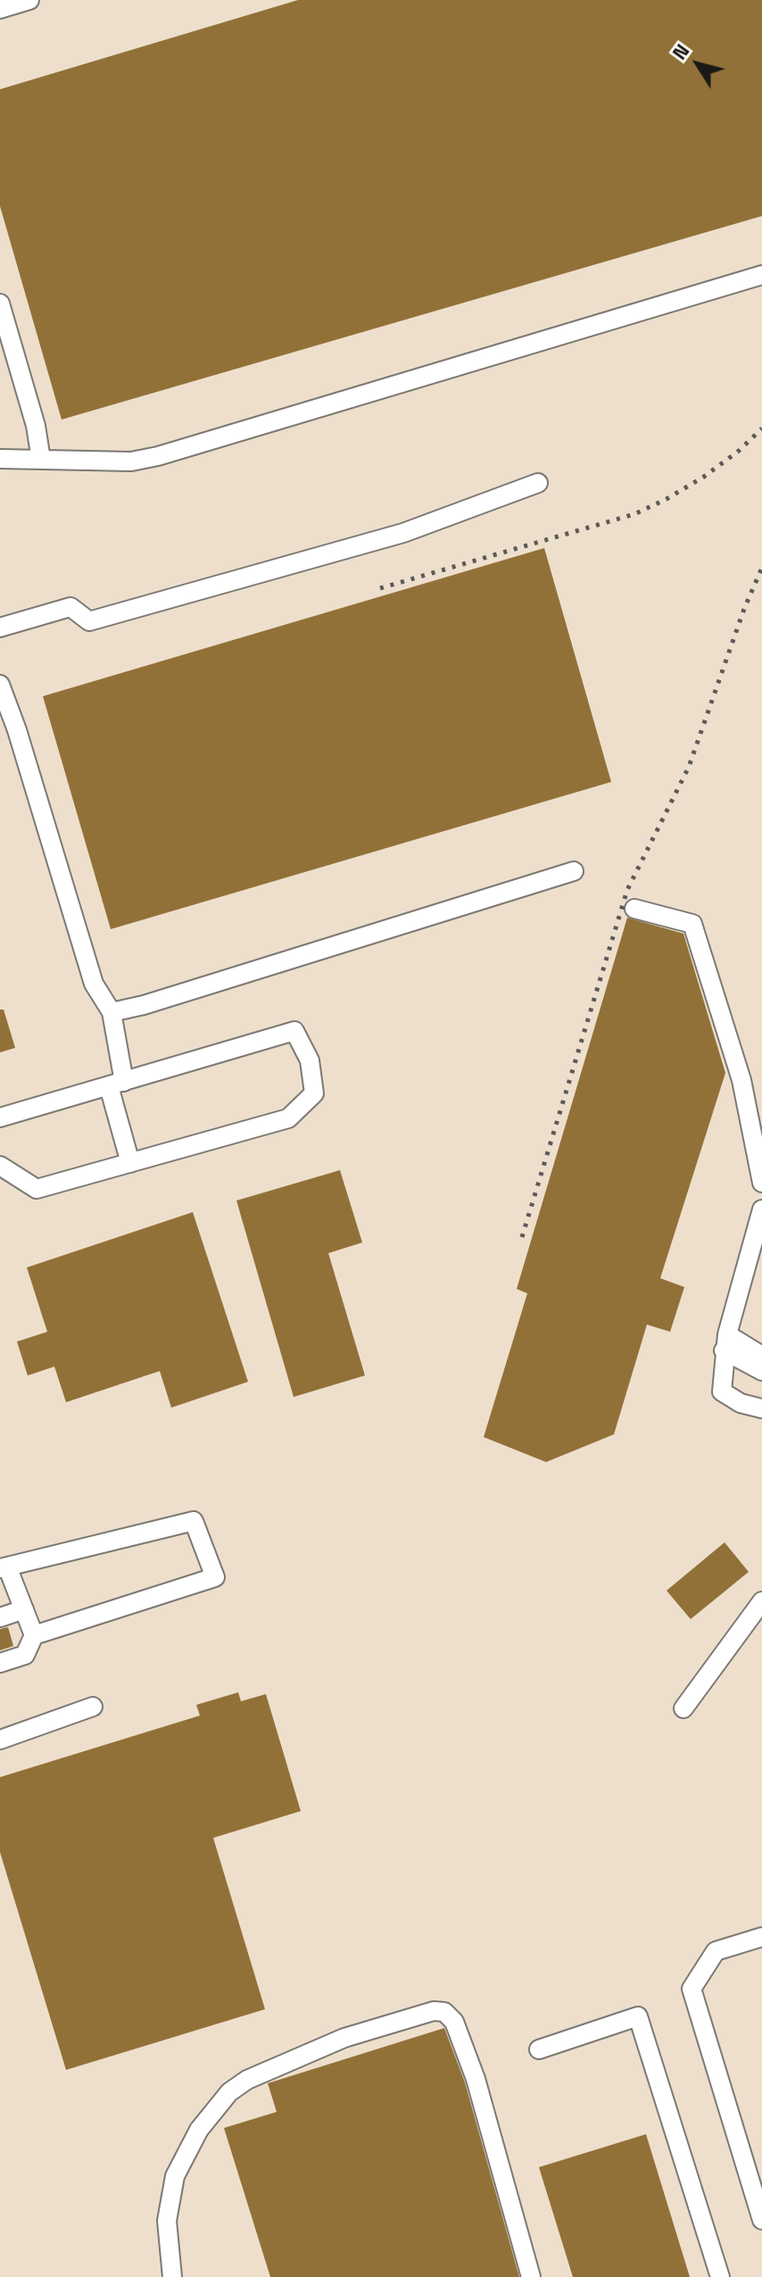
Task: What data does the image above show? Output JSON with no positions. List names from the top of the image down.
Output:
{
  "north": "top left"
}
